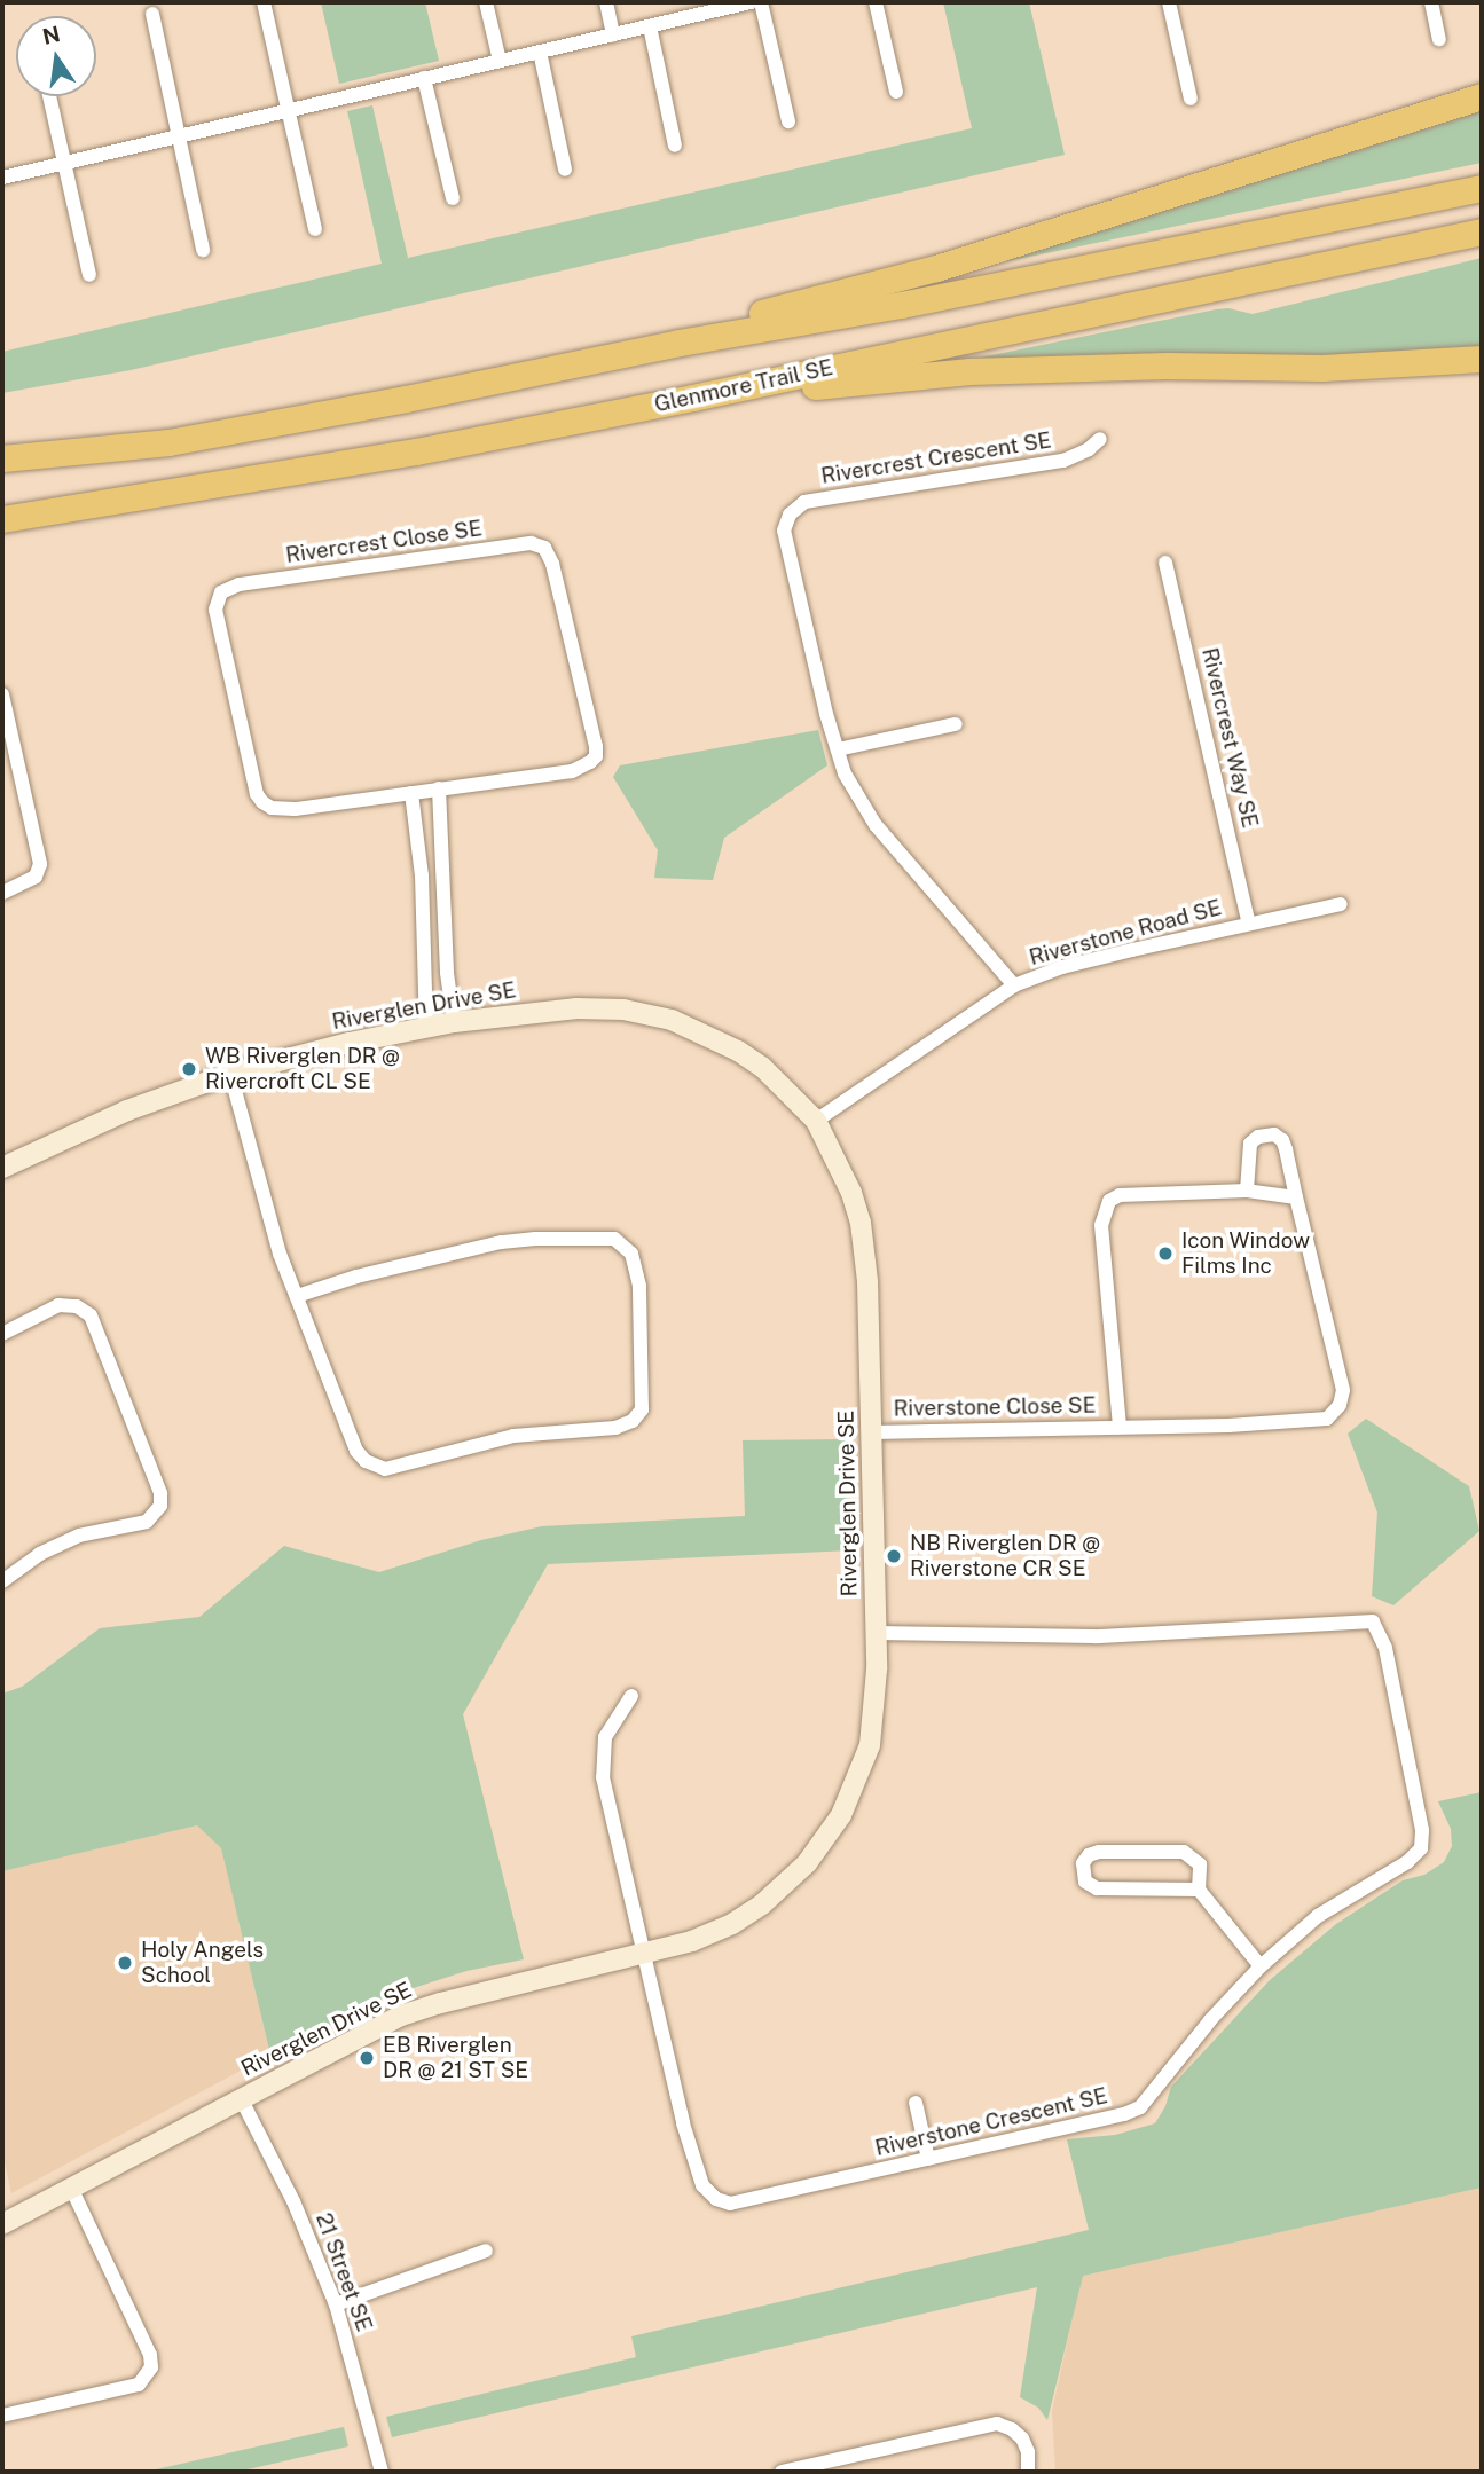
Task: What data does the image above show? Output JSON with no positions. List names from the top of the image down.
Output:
{
  "streets": {
    "highway": ["Glenmore Trail SE"],
    "street": [
      "Rivercrest Crescent SE",
      "Rivercrest Close SE",
      "Rivercrest Way SE",
      "Riverstone Road SE",
      "Riverglen Drive SE",
      "Riverstone Close SE",
      "Riverstone Crescent SE",
      "21 Street SE"
    ]
  },
  "crossings": [
    ["Rivercrest Crescent SE", "Riverstone Road SE"],
    ["Rivercrest Way SE", "Riverstone Road SE"],
    ["Riverstone Road SE", "Riverglen Drive SE"],
    ["Riverglen Drive SE", "Riverstone Close SE"],
    ["Riverglen Drive SE", "Riverstone Crescent SE"],
    ["Riverglen Drive SE", "21 Street SE"]
  ],
  "places": [
    "WB Riverglen DR @ Rivercroft CL SE",
    "Icon Window Films Inc",
    "NB Riverglen DR @ Riverstone CR SE",
    "Holy Angels School",
    "EB Riverglen DR @ 21 ST SE"
  ],
  "north": "top"
}
